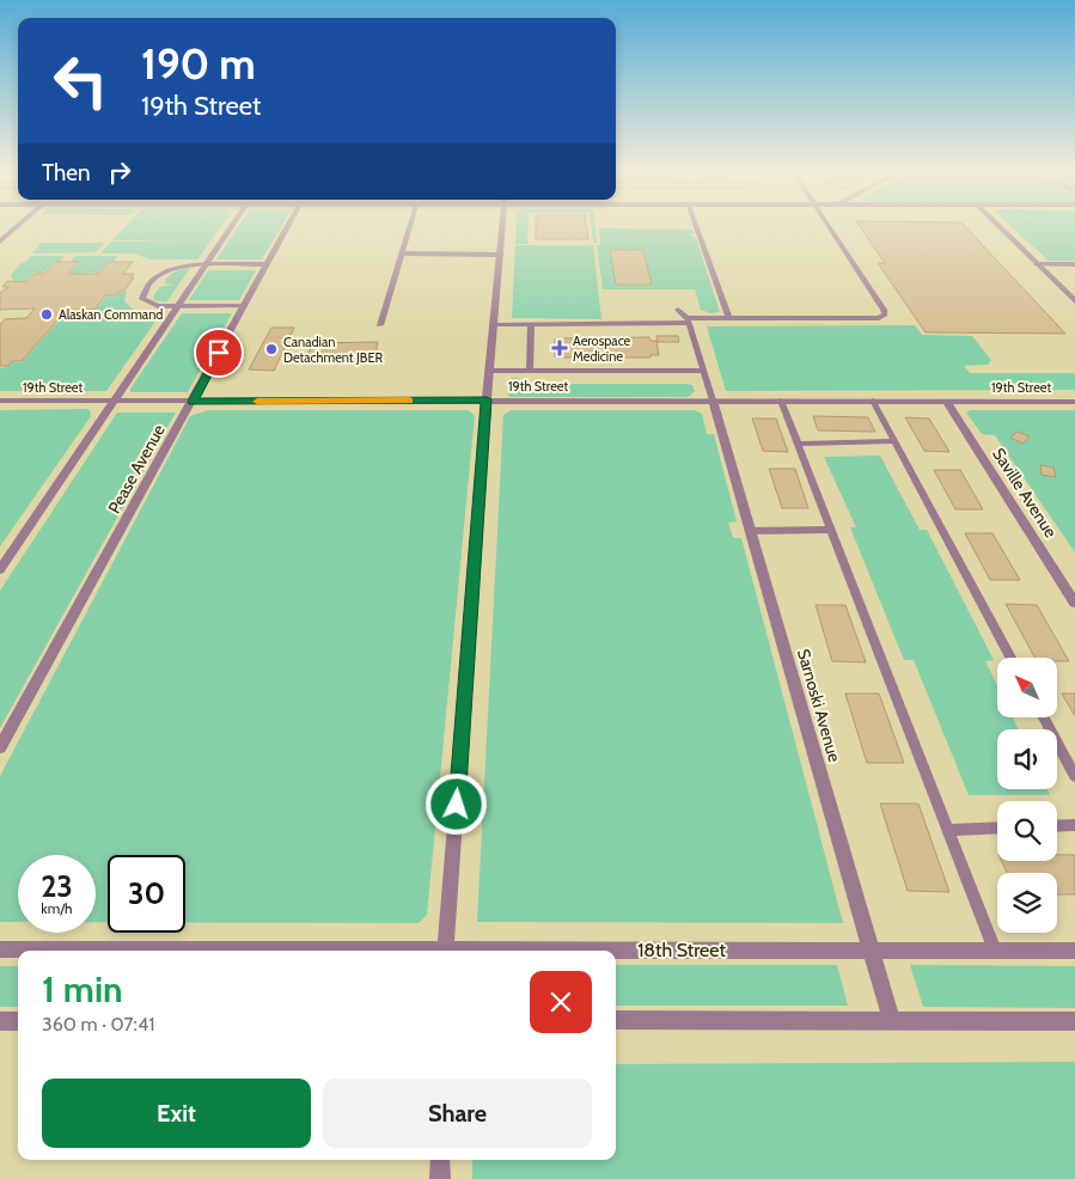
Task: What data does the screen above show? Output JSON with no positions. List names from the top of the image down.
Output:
{
  "streets": {
    "street": [
      "19th Street",
      "Pease Avenue",
      "Saville Avenue",
      "Sarnoski Avenue",
      "18th Street"
    ]
  },
  "crossings": [
    ["19th Street", "Pease Avenue"],
    ["19th Street", "Saville Avenue"],
    ["19th Street", "Sarnoski Avenue"],
    ["Sarnoski Avenue", "18th Street"]
  ],
  "places": {
    "other": ["Alaskan Command", "Canadian Detachment JBER"],
    "health": ["Aerospace Medicine"]
  },
  "north": "top left",
  "page": {
    "turn": ["190 m", "19th Street"],
    "then": "Then",
    "speed": "23 km/h",
    "limit": "30",
    "heading": ["1 min", "360 m · 07:41"],
    "buttons": ["Exit", "Share"]
  }
}
